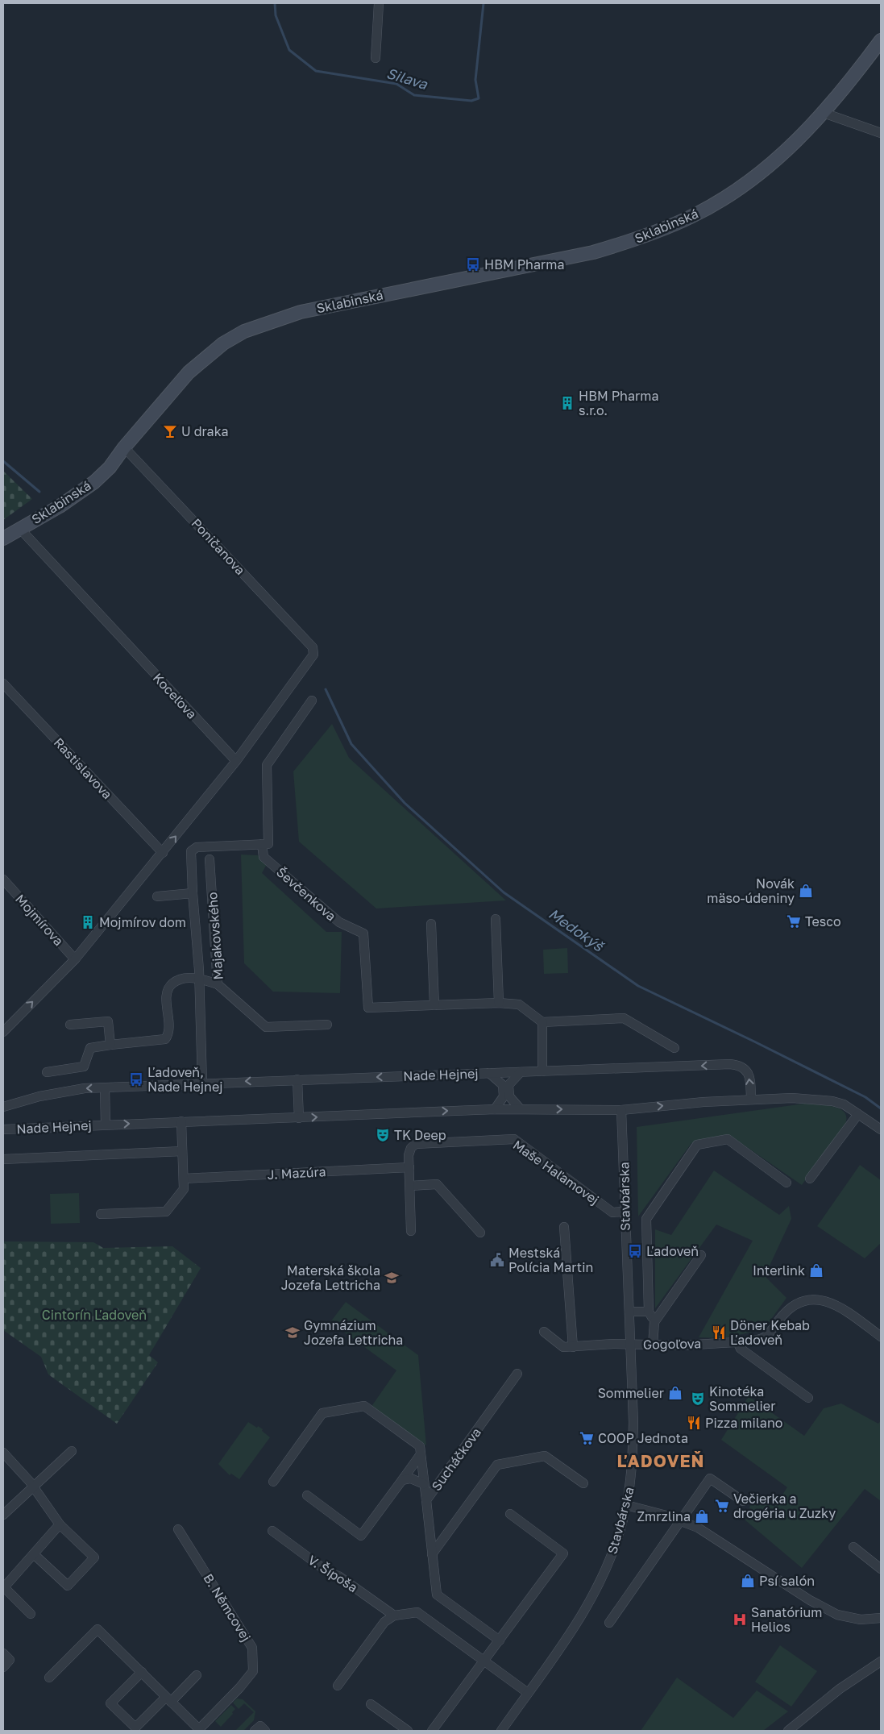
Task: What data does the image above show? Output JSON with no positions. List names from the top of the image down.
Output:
{
  "streets": {
    "street": [
      "Sklabinská",
      "Poničanova",
      "Koceľova",
      "Rastislavova",
      "Ševčenkova",
      "Mojmírova",
      "Majakovského",
      "Nade Hejnej",
      "Maše Haľamovej",
      "J. Mazúra",
      "Stavbárska",
      "Gogoľova",
      "Sucháčkova",
      "V. Šípoša",
      "B. Němcovej"
    ]
  },
  "crossings": [
    ["Sklabinská", "Poničanova"],
    ["Sklabinská", "Koceľova"],
    ["Poničanova", "Koceľova"],
    ["Nade Hejnej", "Stavbárska"],
    ["Maše Haľamovej", "J. Mazúra"],
    ["Maše Haľamovej", "Stavbárska"],
    ["Stavbárska", "Gogoľova"]
  ],
  "districts": ["ĽADOVEŇ"],
  "water": ["Silava", "Medokýš"],
  "parks": ["Cintorín Ľadoveň"],
  "places": {
    "bus stop": ["HBM Pharma", "Ľadoveň, Nade Hejnej", "Ľadoveň"],
    "building": ["HBM Pharma s.r.o.", "Mojmírov dom"],
    "bar": ["U draka"],
    "shop": [
      "Novák mäso-údeniny",
      "Interlink",
      "Sommelier",
      "Zmrzlina",
      "Psí salón"
    ],
    "supermarket": ["Tesco", "COOP Jednota", "Večierka a drogéria u Zuzky"],
    "theatre": ["TK Deep", "Kinotéka Sommelier"],
    "public building": ["Mestská Polícia Martin"],
    "school or university": ["Materská škola Jozefa Lettricha", "Gymnázium Jozefa Lettricha"],
    "restaurant": ["Döner Kebab Ľadoveň", "Pizza milano"],
    "hospital": ["Sanatórium Helios"]
  }
}
